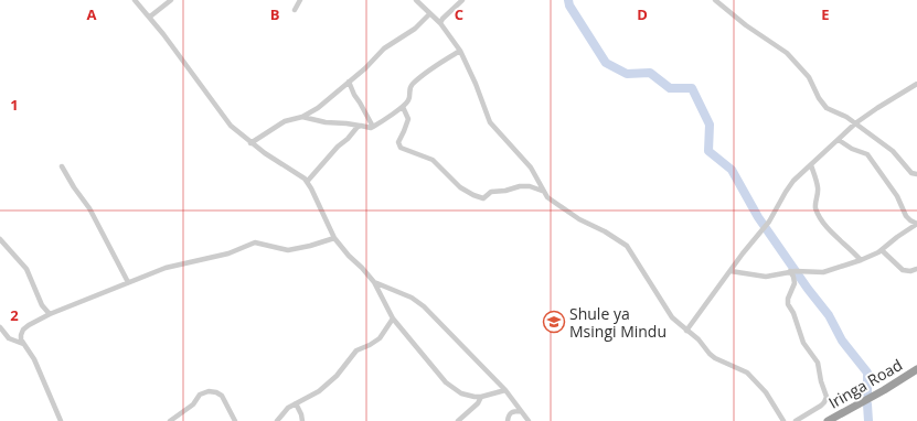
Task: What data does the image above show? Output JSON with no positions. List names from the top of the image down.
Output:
{
  "streets": {
    "highway": ["Iringa Road"]
  },
  "places": {
    "school or university": ["Shule ya Msingi Mindu"]
  },
  "grid": {
    "columns": [
      "A",
      "B",
      "C",
      "D",
      "E"
    ],
    "rows": ["1", "2"]
  }
}
